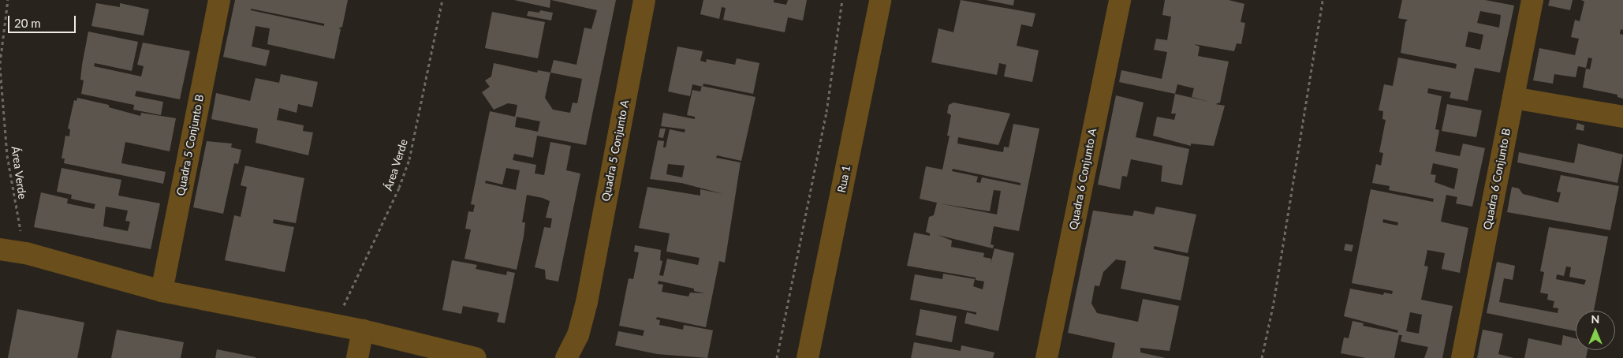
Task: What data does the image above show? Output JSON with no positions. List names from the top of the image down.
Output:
{
  "streets": {
    "street": [
      "Quadra 5 Conjunto B",
      "Quadra 5 Conjunto A",
      "Rua 1",
      "Quadra 6 Conjunto A",
      "Quadra 6 Conjunto B"
    ],
    "path": ["Área Verde"]
  },
  "scale_bar": "20 m",
  "north": "top"
}
